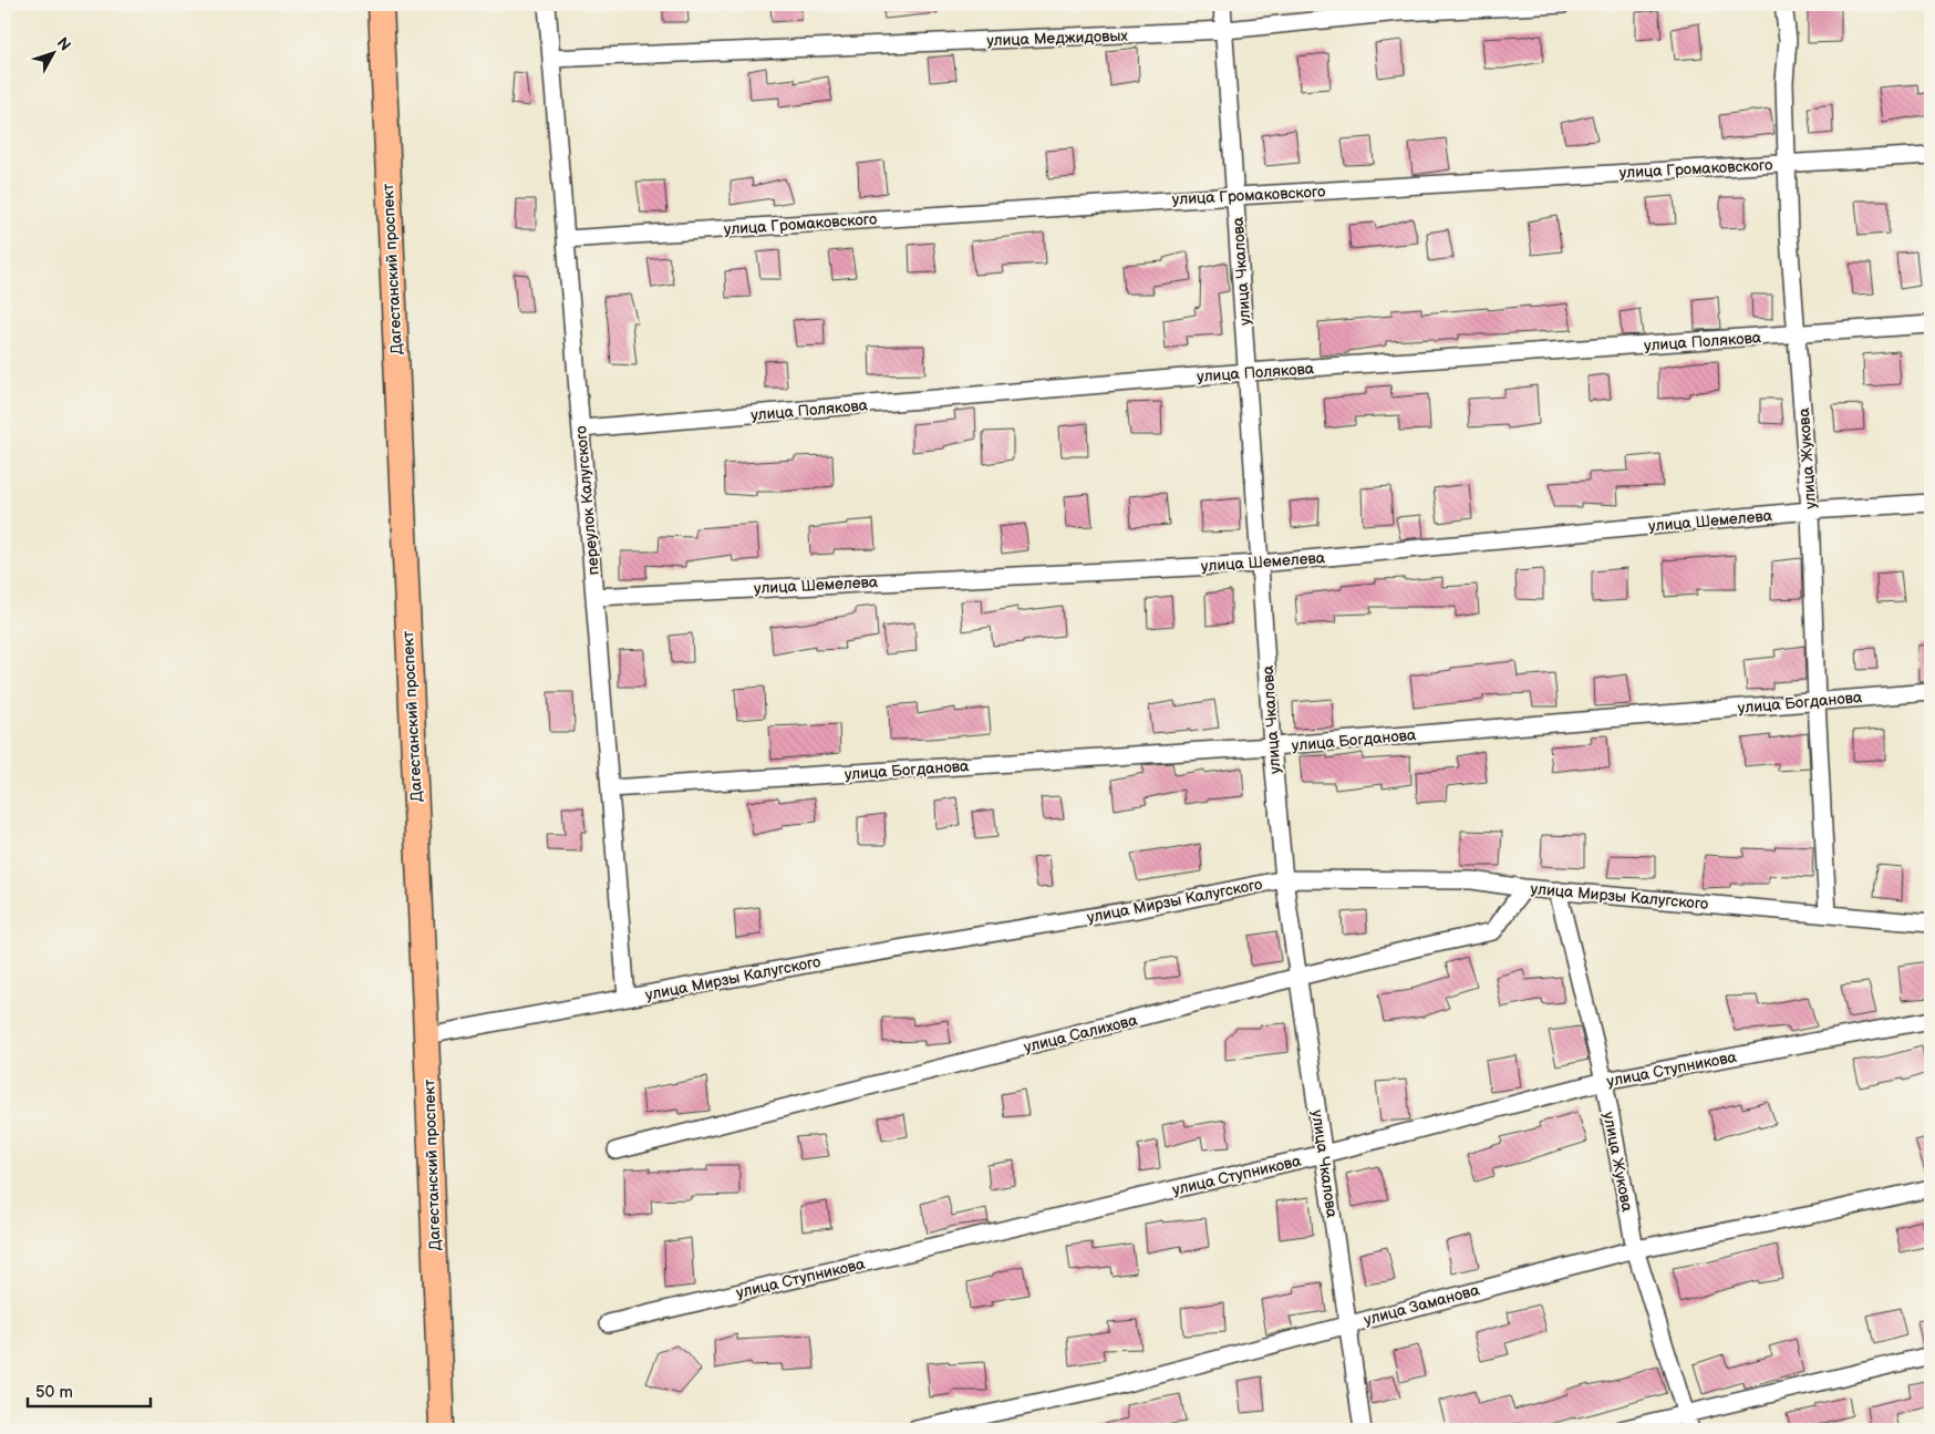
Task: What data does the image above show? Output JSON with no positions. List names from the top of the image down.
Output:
{
  "streets": {
    "highway": ["Дагестанский проспект"],
    "street": [
      "улица Меджидовых",
      "улица Громаковского",
      "улица Чкалова",
      "улица Полякова",
      "улица Жукова",
      "переулок Калугского",
      "улица Шемелева",
      "улица Богданова",
      "улица Мирзы Калугского",
      "улица Салихова",
      "улица Ступникова",
      "улица Заманова"
    ]
  },
  "crossings": [
    ["улица Меджидовых", "улица Чкалова"],
    ["улица Меджидовых", "переулок Калугского"],
    ["улица Громаковского", "улица Чкалова"],
    ["улица Громаковского", "улица Жукова"],
    ["улица Громаковского", "переулок Калугского"],
    ["Дагестанский проспект", "улица Мирзы Калугского"],
    ["улица Чкалова", "улица Полякова"],
    ["улица Чкалова", "улица Шемелева"],
    ["улица Чкалова", "улица Богданова"],
    ["улица Чкалова", "улица Мирзы Калугского"],
    ["улица Чкалова", "улица Салихова"],
    ["улица Чкалова", "улица Ступникова"],
    ["улица Чкалова", "улица Заманова"],
    ["улица Полякова", "улица Жукова"],
    ["улица Полякова", "переулок Калугского"],
    ["улица Жукова", "улица Шемелева"],
    ["улица Жукова", "улица Богданова"],
    ["улица Жукова", "улица Мирзы Калугского"],
    ["улица Жукова", "улица Ступникова"],
    ["улица Жукова", "улица Заманова"],
    ["переулок Калугского", "улица Шемелева"],
    ["переулок Калугского", "улица Богданова"],
    ["переулок Калугского", "улица Мирзы Калугского"],
    ["улица Мирзы Калугского", "улица Салихова"]
  ],
  "scale_bar": "50 m",
  "north": "top right"
}
